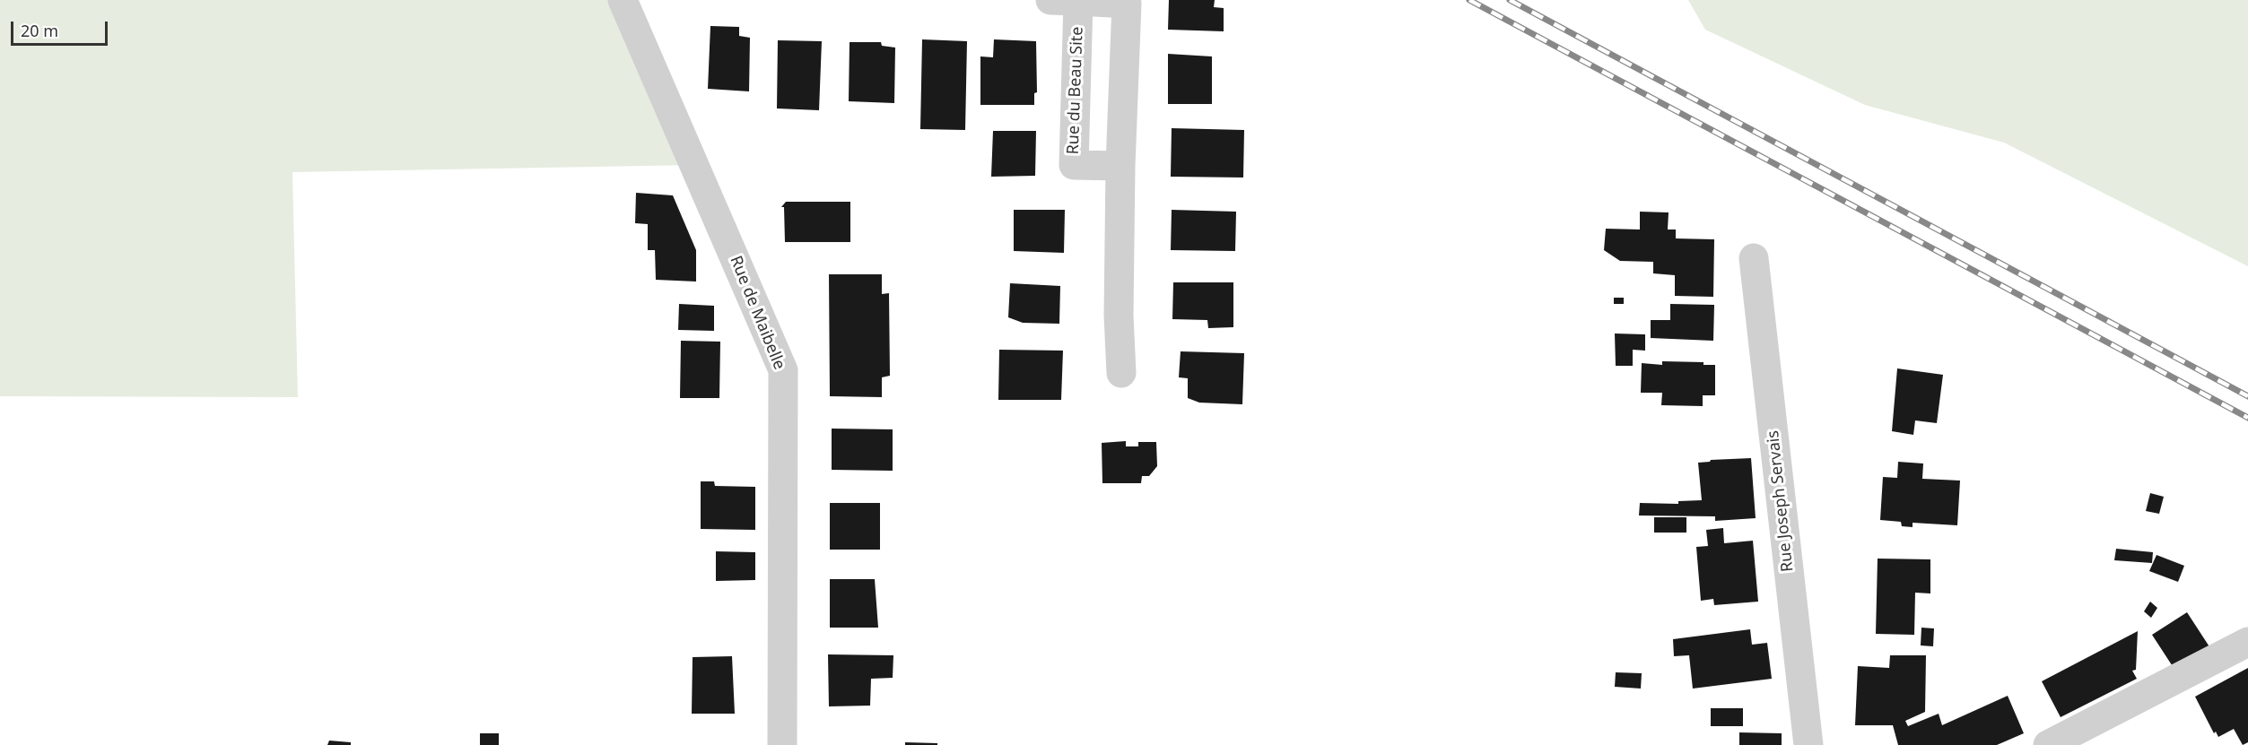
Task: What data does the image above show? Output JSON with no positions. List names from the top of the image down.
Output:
{
  "streets": {
    "street": ["Rue du Beau Site", "Rue de Maibelle", "Rue Joseph Servais"]
  },
  "scale_bar": "20 m"
}
